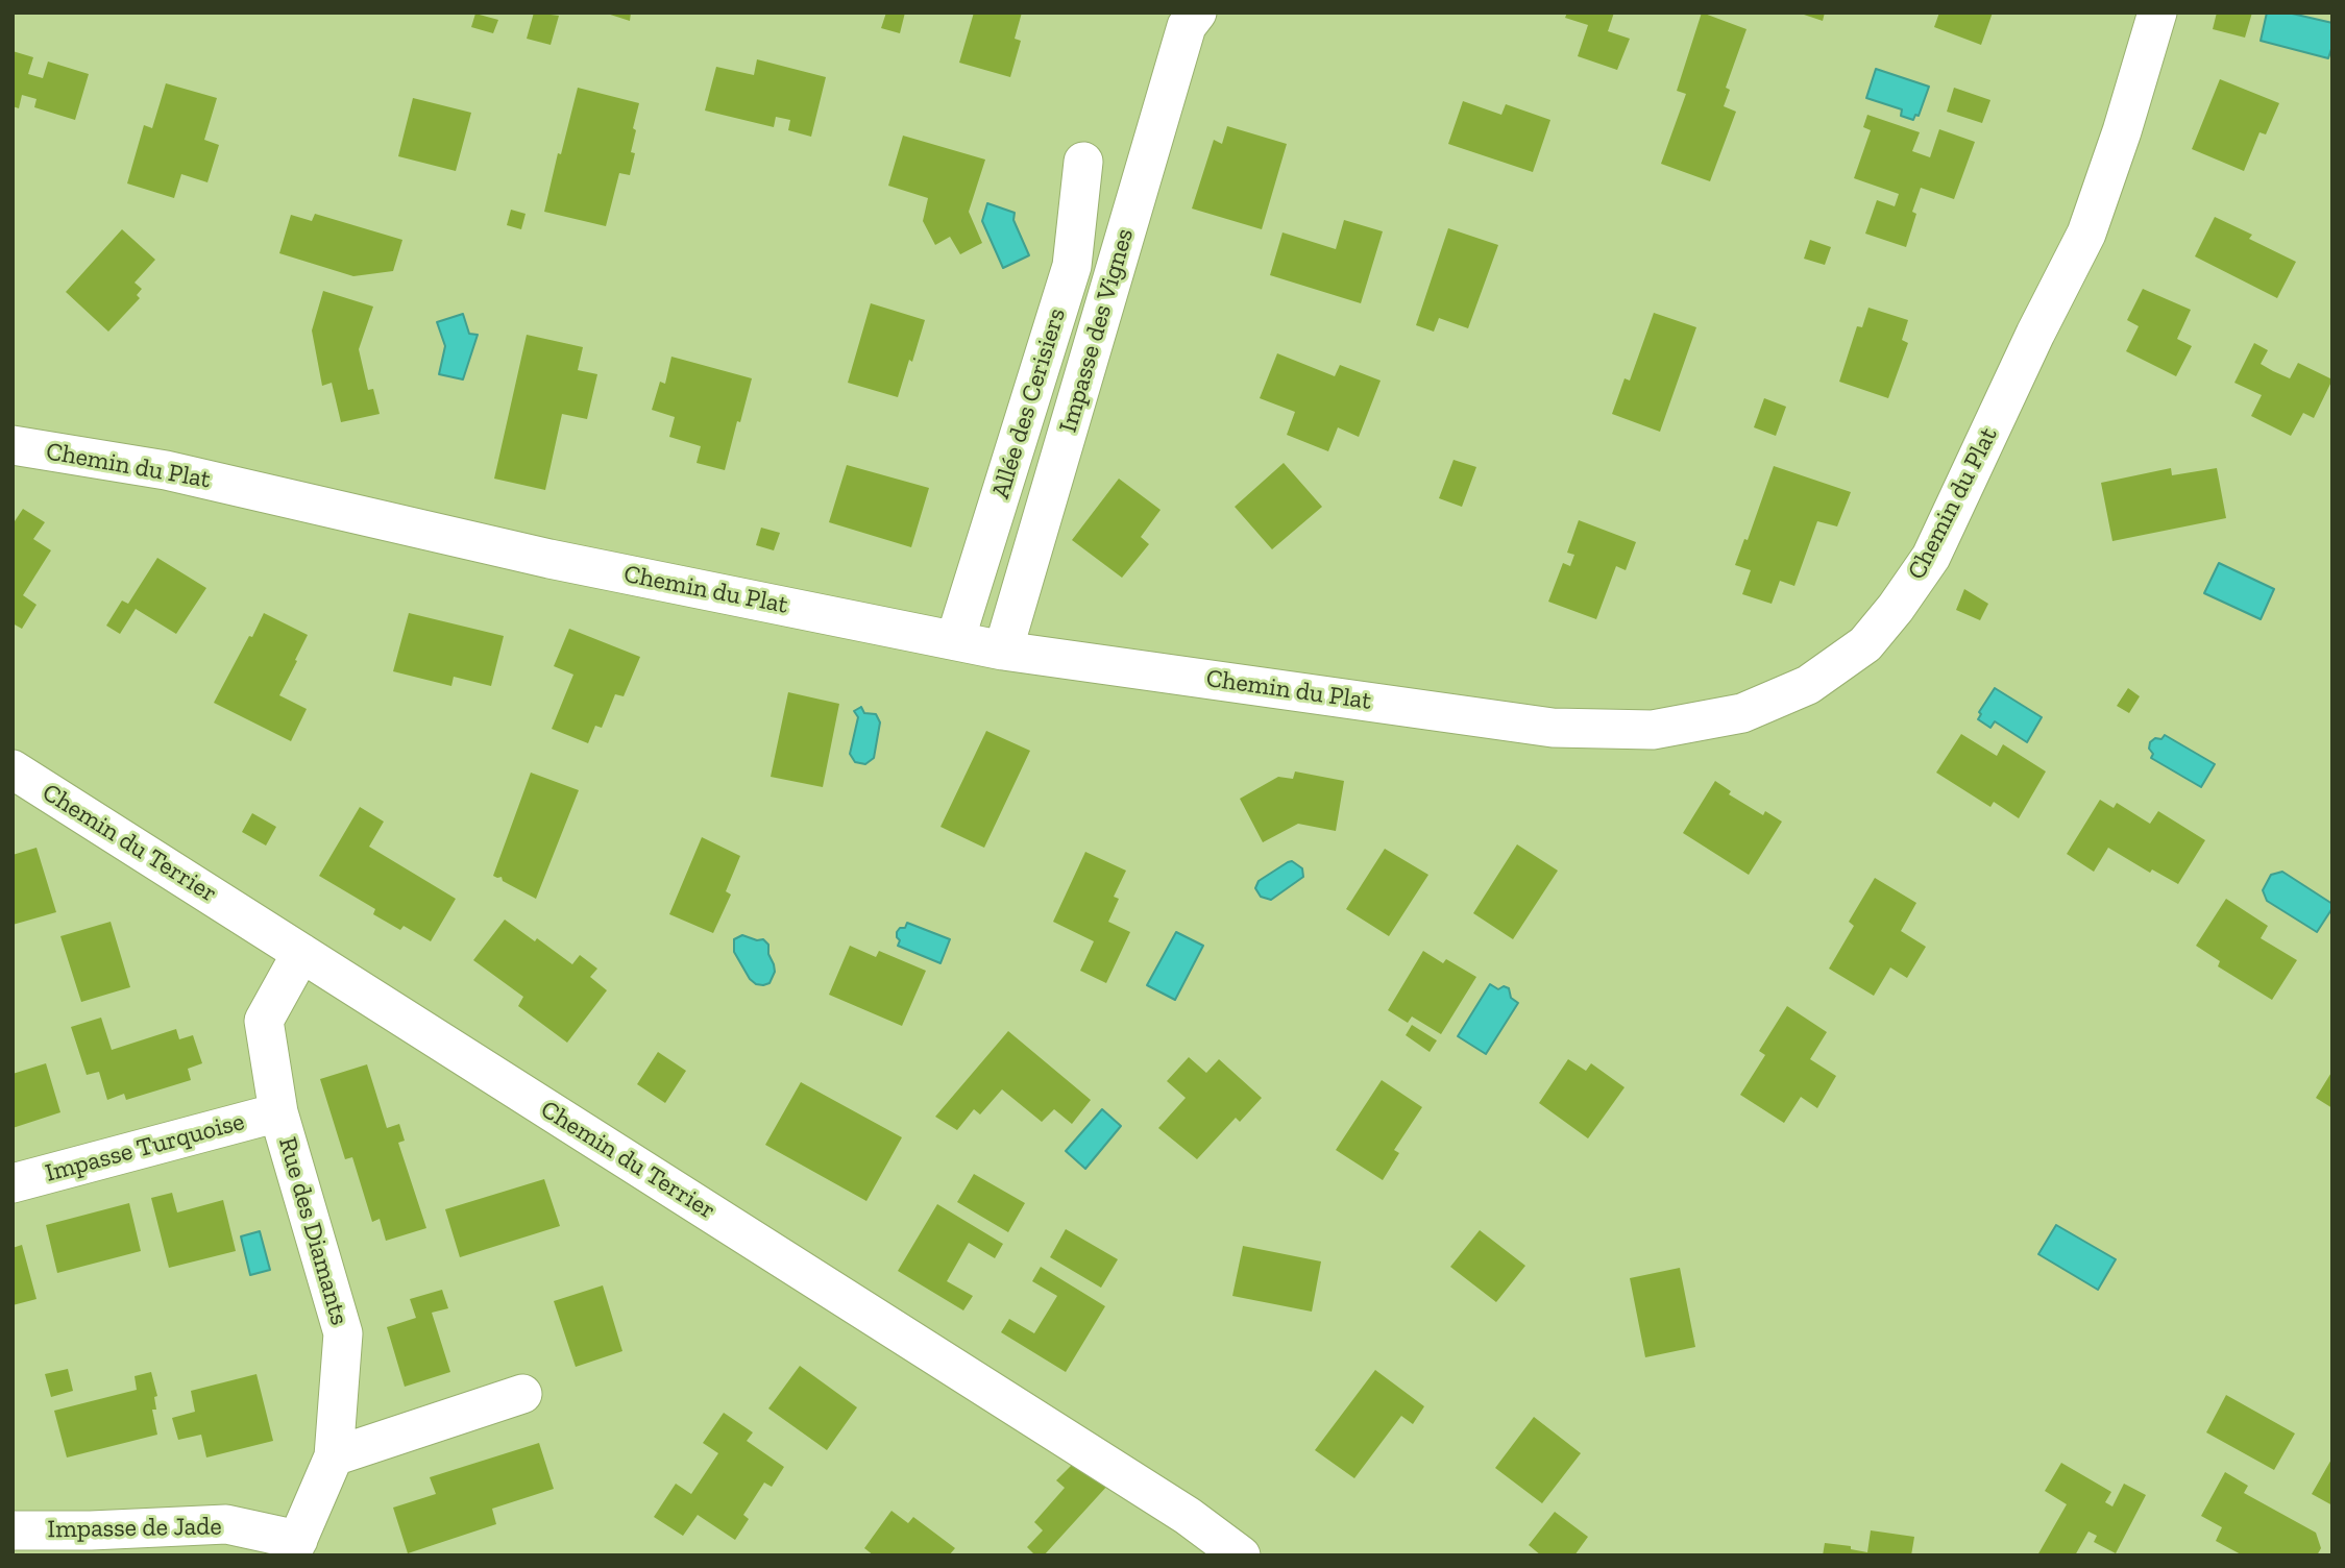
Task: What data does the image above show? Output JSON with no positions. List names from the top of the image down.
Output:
{
  "streets": {
    "street": [
      "Impasse des Vignes",
      "Allée des Cerisiers",
      "Chemin du Plat",
      "Chemin du Terrier",
      "Impasse Turquoise",
      "Rue des Diamants",
      "Impasse de Jade"
    ]
  },
  "crossings": [
    ["Impasse des Vignes", "Chemin du Plat"],
    ["Allée des Cerisiers", "Chemin du Plat"],
    ["Chemin du Terrier", "Rue des Diamants"],
    ["Impasse Turquoise", "Rue des Diamants"],
    ["Rue des Diamants", "Impasse de Jade"]
  ]
}
